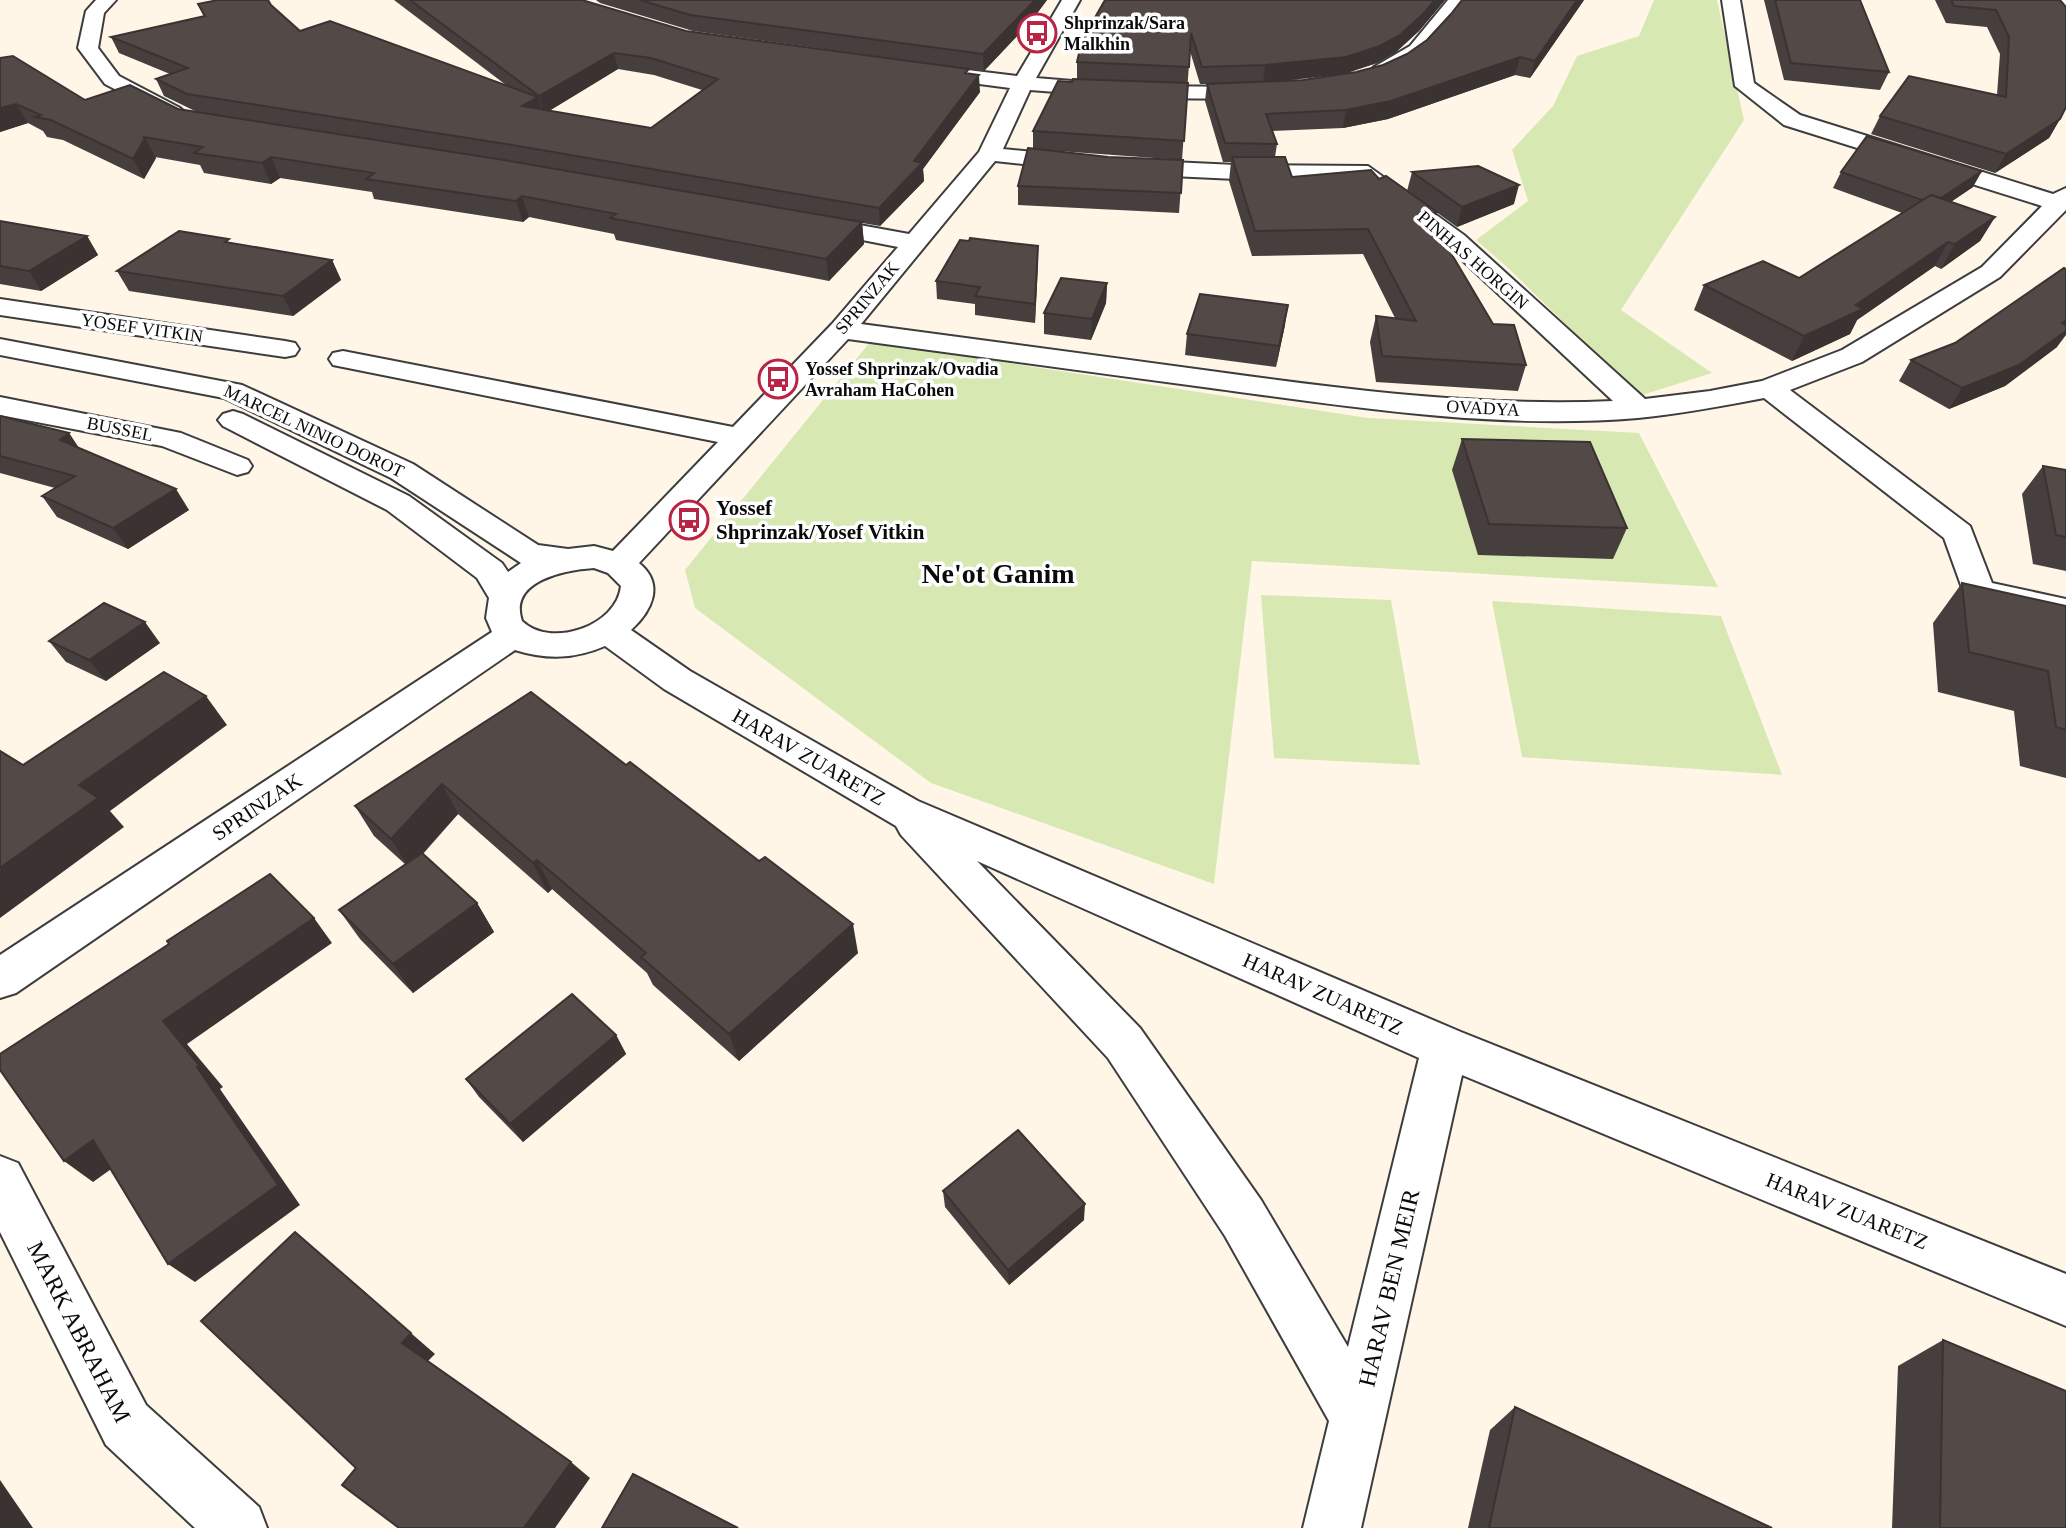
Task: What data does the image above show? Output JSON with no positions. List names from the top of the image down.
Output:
{
  "streets": {
    "street": [
      "PINHAS HORGIN",
      "SPRINZAK",
      "YOSEF VITKIN",
      "OVADYA",
      "BUSSEL",
      "MARCEL NINIO DOROT",
      "HARAV ZUARETZ",
      "HARAV BEN MEIR",
      "MARK ABRAHAM"
    ]
  },
  "crossings": [
    ["PINHAS HORGIN", "SPRINZAK"],
    ["PINHAS HORGIN", "OVADYA"],
    ["SPRINZAK", "OVADYA"],
    ["SPRINZAK", "MARCEL NINIO DOROT"],
    ["SPRINZAK", "HARAV ZUARETZ"],
    ["MARCEL NINIO DOROT", "HARAV ZUARETZ"],
    ["HARAV ZUARETZ", "HARAV BEN MEIR"]
  ],
  "districts": ["Ne'ot Ganim"],
  "places": {
    "bus stop": ["Shprinzak/Sara Malkhin", "Yossef Shprinzak/Ovadia Avraham HaCohen", "Yossef Shprinzak/Yosef Vitkin"]
  }
}
